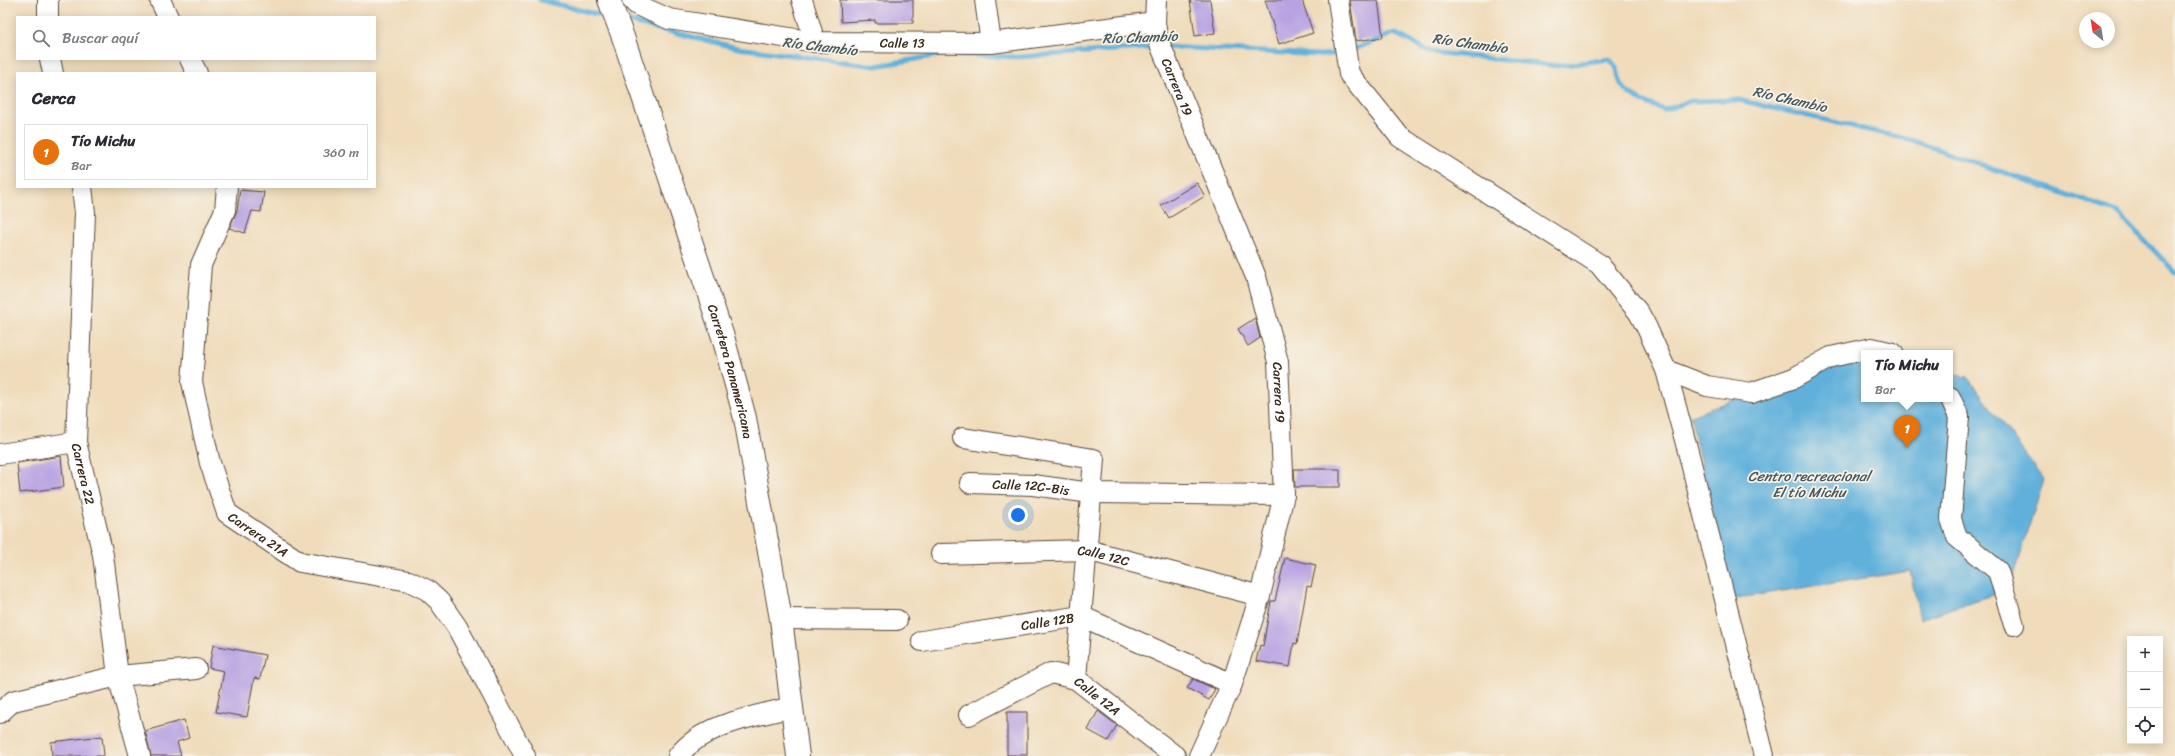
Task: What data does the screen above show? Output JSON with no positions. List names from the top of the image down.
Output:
{
  "streets": {
    "highway": ["Carretera Panamericana"],
    "street": [
      "Calle 13",
      "Carrera 19",
      "Carrera 22",
      "Calle 12C-Bis",
      "Carrera 21A",
      "Calle 12C",
      "Calle 12B",
      "Calle 12A"
    ]
  },
  "crossings": [
    ["Calle 13", "Carrera 19"],
    ["Carrera 19", "Calle 12C-Bis"],
    ["Carrera 19", "Calle 12C"],
    ["Carrera 19", "Calle 12B"]
  ],
  "water": ["Río Chambío", "Centro recreacional El tío Michu"],
  "north": "top left",
  "page": {
    "search": "Buscar aquí",
    "heading": "Cerca",
    "list": [
      {
        "mark": "1",
        "name": "Tío Michu",
        "note": "Bar",
        "value": "360 m"
      }
    ],
    "popup": ["Tío Michu", "Bar"],
    "pins": "1",
    "map_buttons": ["+", "−"]
  }
}
